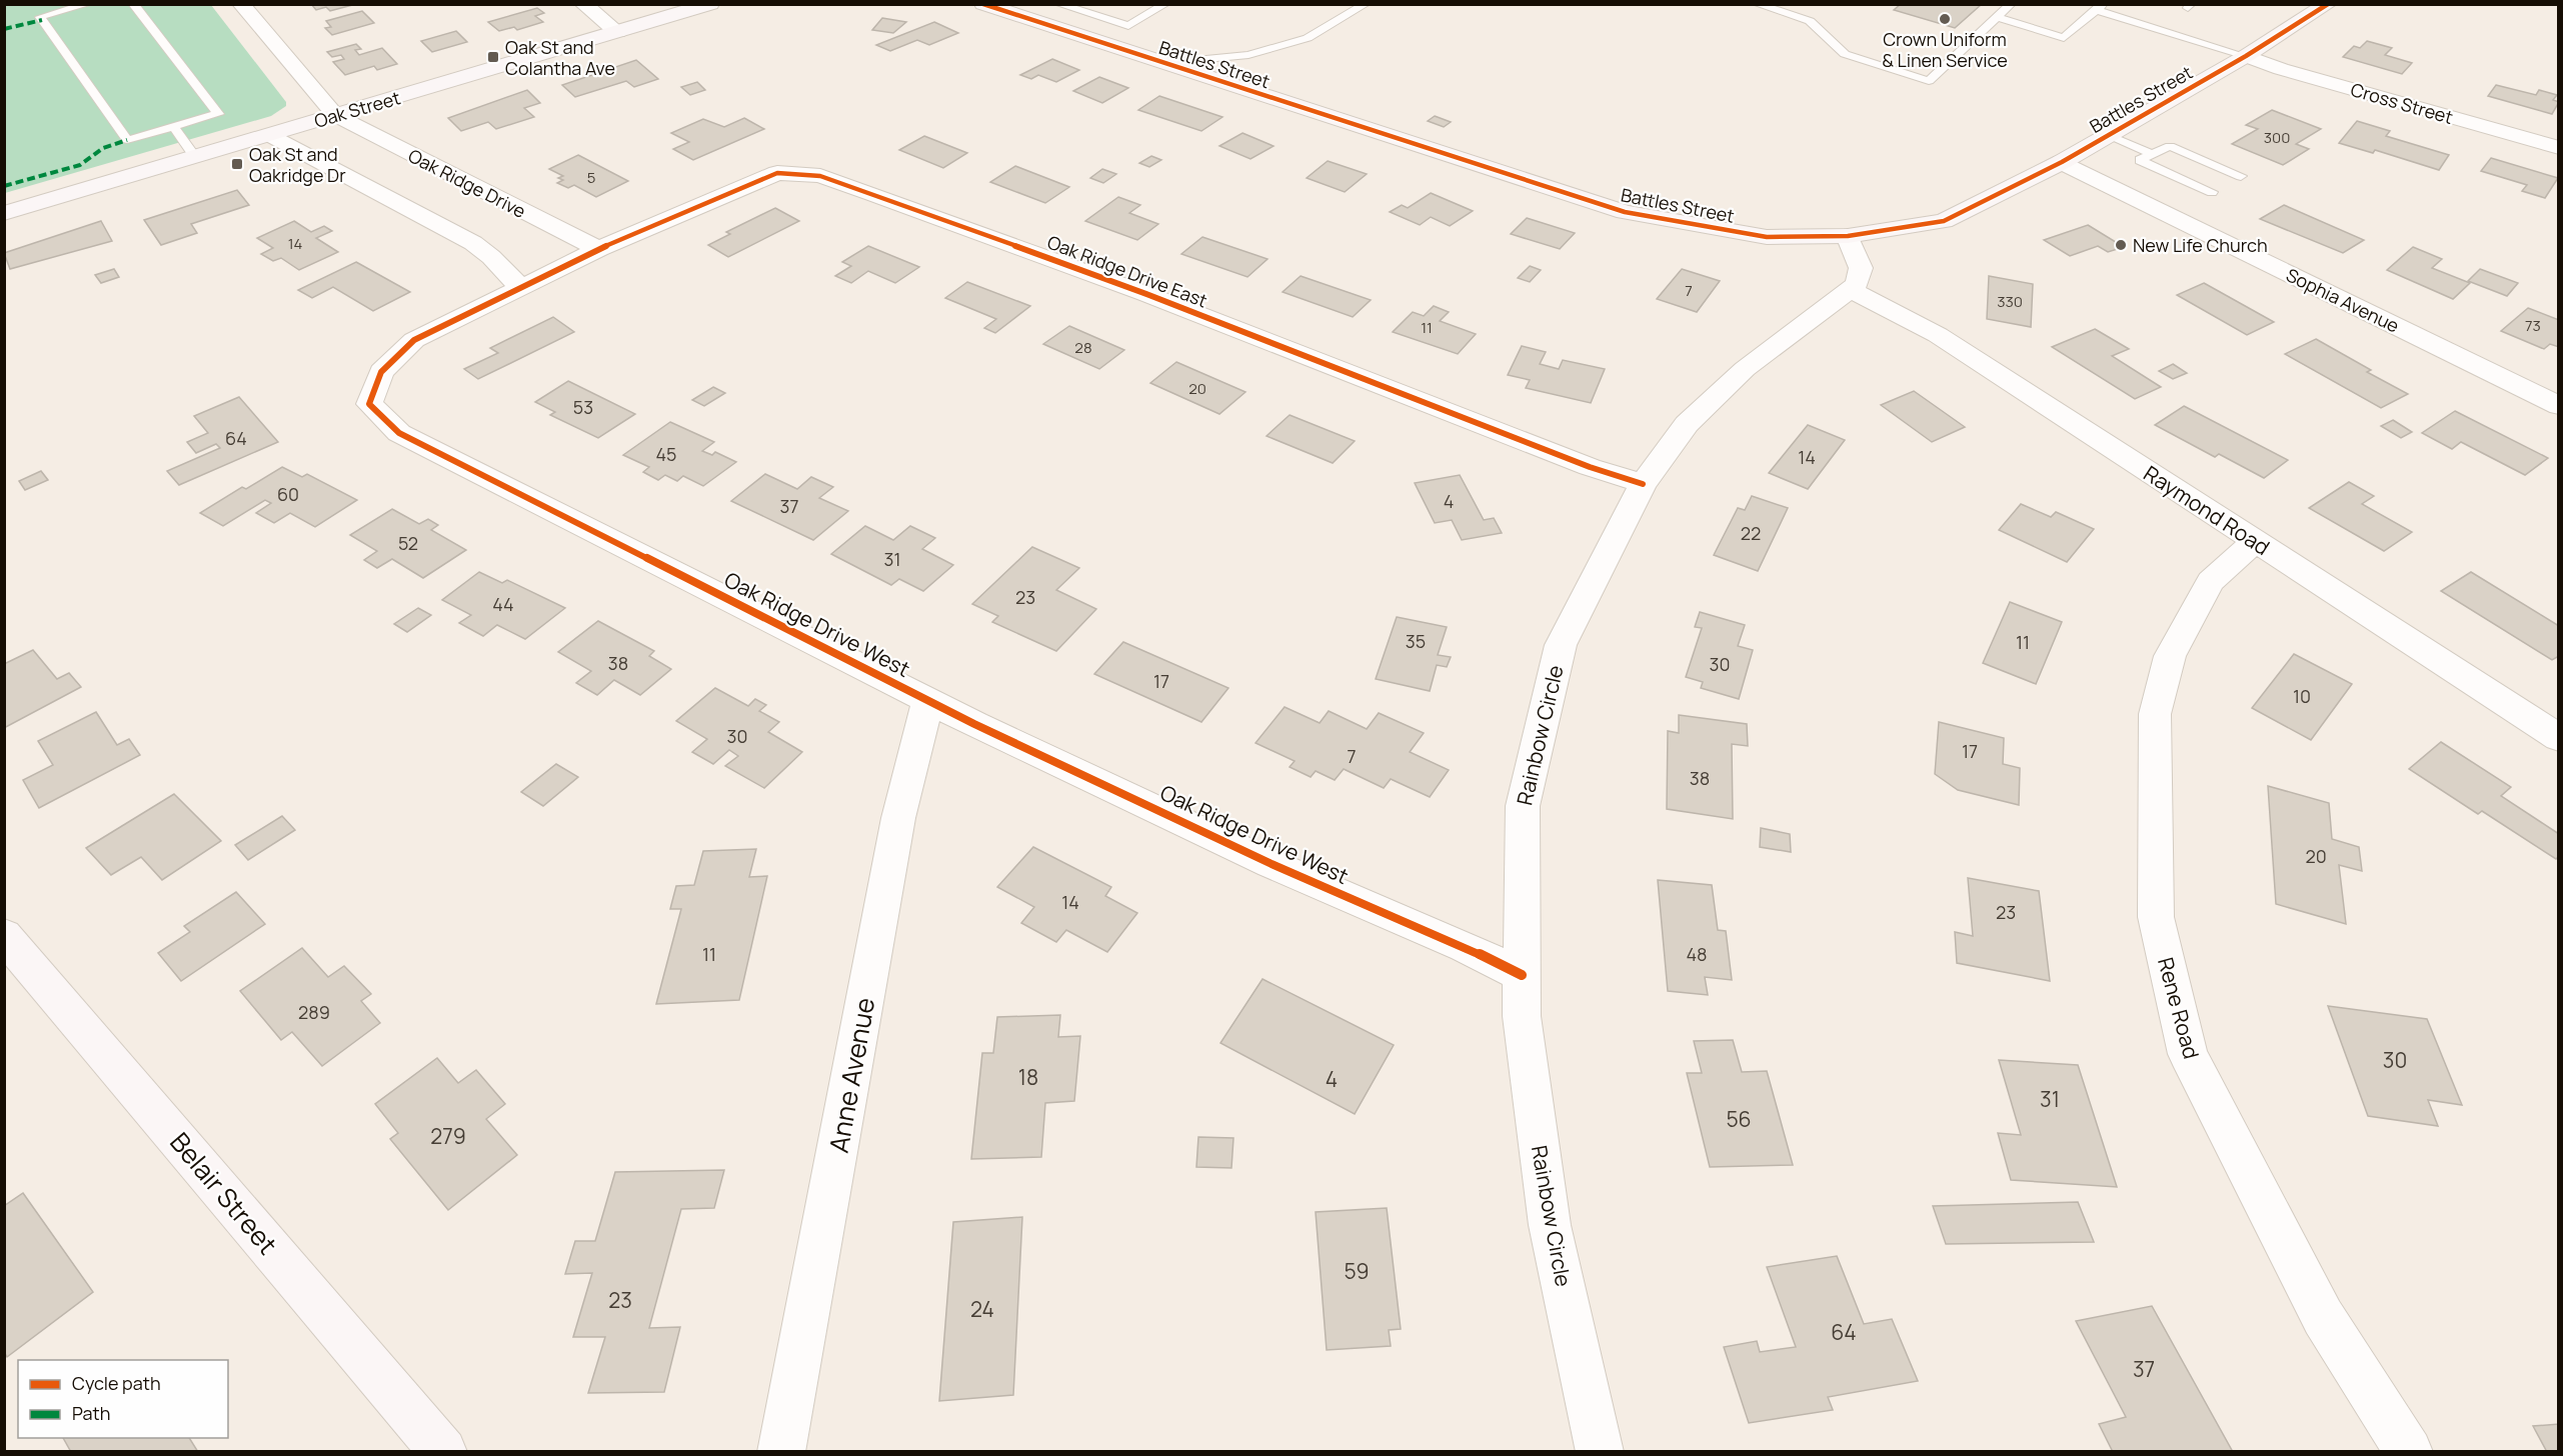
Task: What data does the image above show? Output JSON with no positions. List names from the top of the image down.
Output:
{
  "streets": {
    "street": [
      "Battles Street",
      "Cross Street",
      "Oak Street",
      "Oak Ridge Drive",
      "Oak Ridge Drive East",
      "Sophia Avenue",
      "Raymond Road",
      "Oak Ridge Drive West",
      "Rainbow Circle",
      "Rene Road",
      "Anne Avenue",
      "Belair Street"
    ]
  },
  "crossings": [
    ["Battles Street", "Cross Street"],
    ["Battles Street", "Sophia Avenue"],
    ["Oak Street", "Oak Ridge Drive"],
    ["Oak Ridge Drive", "Oak Ridge Drive East"],
    ["Oak Ridge Drive", "Oak Ridge Drive West"],
    ["Oak Ridge Drive East", "Oak Ridge Drive West"],
    ["Oak Ridge Drive East", "Rainbow Circle"],
    ["Raymond Road", "Rainbow Circle"],
    ["Raymond Road", "Rene Road"],
    ["Oak Ridge Drive West", "Rainbow Circle"],
    ["Oak Ridge Drive West", "Anne Avenue"]
  ],
  "places": {
    "other": ["Crown Uniform & Linen Service", "New Life Church"],
    "transit": ["Oak St and Colantha Ave", "Oak St and Oakridge Dr"]
  },
  "house_numbers": [
    "300",
    "5",
    "14",
    "7",
    "330",
    "73",
    "11",
    "28",
    "20",
    "53",
    "64",
    "45",
    "14",
    "60",
    "4",
    "37",
    "22",
    "52",
    "31",
    "23",
    "44",
    "35",
    "11",
    "38",
    "30",
    "17",
    "10",
    "30",
    "17",
    "7",
    "38",
    "20",
    "14",
    "23",
    "11",
    "48",
    "289",
    "30",
    "18",
    "4",
    "31",
    "56",
    "279",
    "59",
    "23",
    "24",
    "64",
    "37"
  ],
  "legend": ["Cycle path", "Path"]
}
